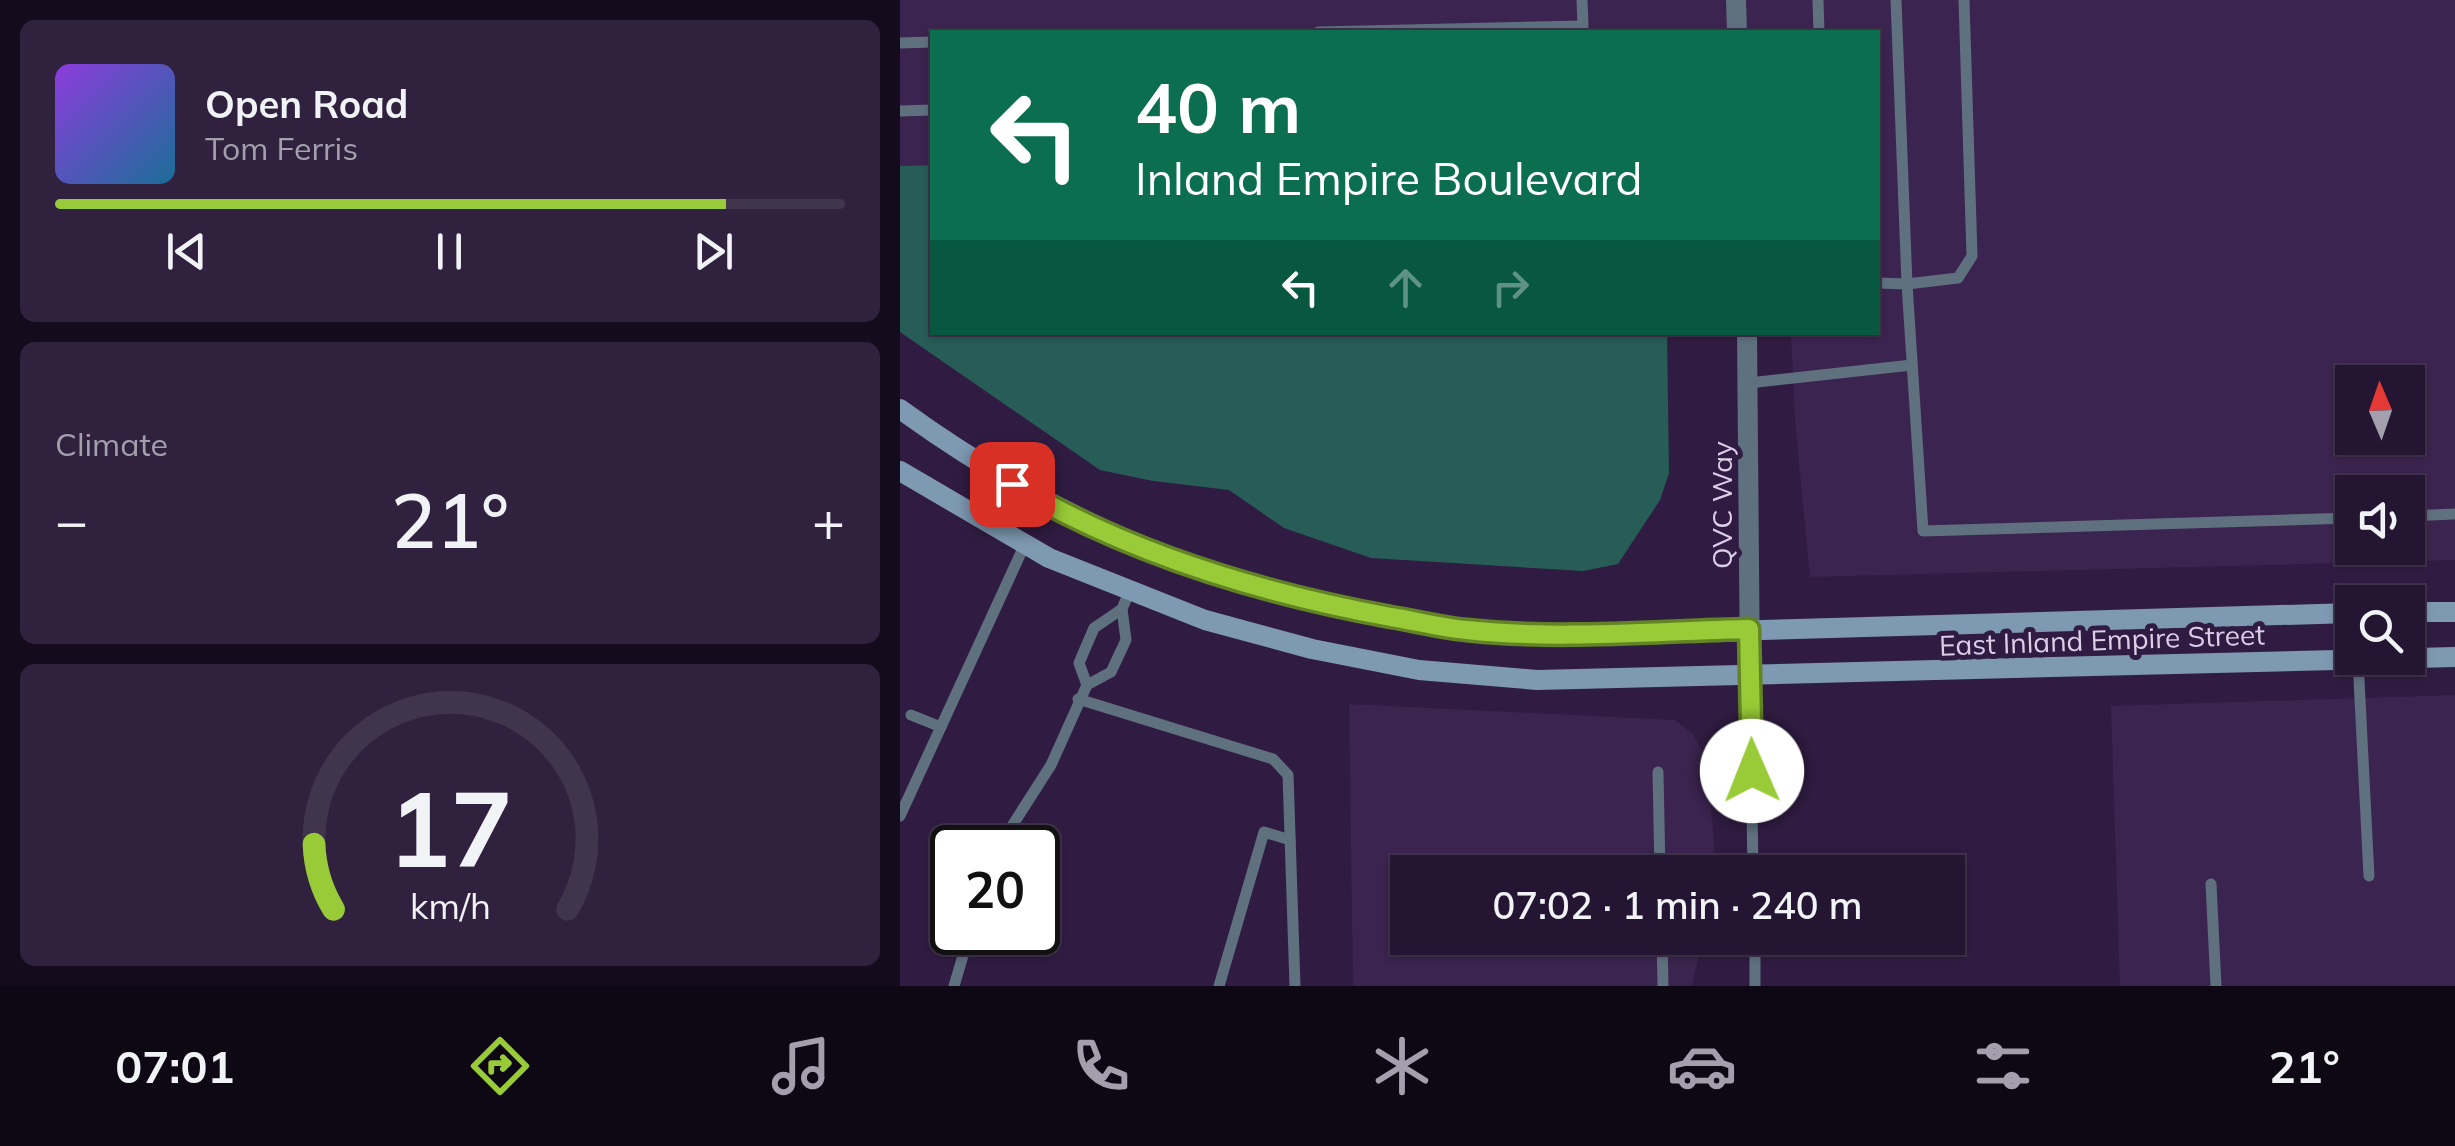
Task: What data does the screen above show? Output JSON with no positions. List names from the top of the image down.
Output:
{
  "streets": {
    "main road": ["East Inland Empire Street"],
    "street": ["QVC Way"]
  },
  "crossings": [
    ["QVC Way", "East Inland Empire Street"]
  ],
  "north": "top",
  "page": {
    "turn": ["40 m", "Inland Empire Boulevard"],
    "song": ["Open Road", "Tom Ferris"],
    "tile": "Climate",
    "heat": ["−", "21°", "+"],
    "limit": "20",
    "trip": "07:02 · 1 min · 240 m",
    "tabs": ["07:01", "21°"],
    "gauge": ["17", "km/h"]
  }
}
